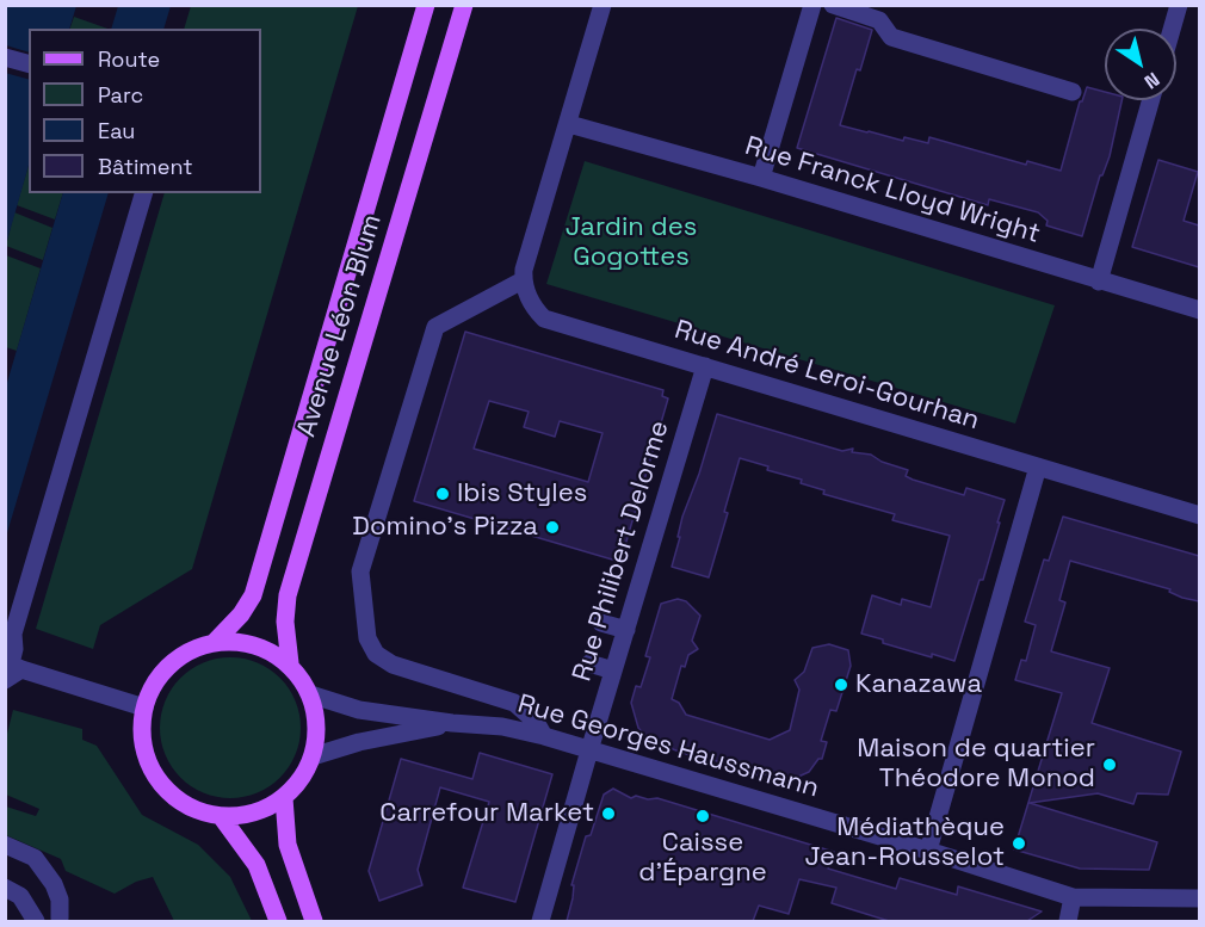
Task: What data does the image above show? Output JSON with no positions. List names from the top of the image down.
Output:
{
  "streets": {
    "main road": ["Avenue Léon Blum"],
    "street": [
      "Rue Franck Lloyd Wright",
      "Rue André Leroi-Gourhan",
      "Rue Philibert Delorme",
      "Rue Georges Haussmann"
    ]
  },
  "crossings": [
    ["Avenue Léon Blum", "Rue Georges Haussmann"],
    ["Rue André Leroi-Gourhan", "Rue Philibert Delorme"],
    ["Rue Philibert Delorme", "Rue Georges Haussmann"]
  ],
  "parks": ["Jardin des Gogottes"],
  "places": [
    "Ibis Styles",
    "Domino's Pizza",
    "Kanazawa",
    "Maison de quartier Théodore Monod",
    "Carrefour Market",
    "Caisse d'Épargne",
    "Médiathèque Jean-Rousselot"
  ],
  "legend": [
    "Route",
    "Parc",
    "Eau",
    "Bâtiment"
  ],
  "north": "bottom right"
}
